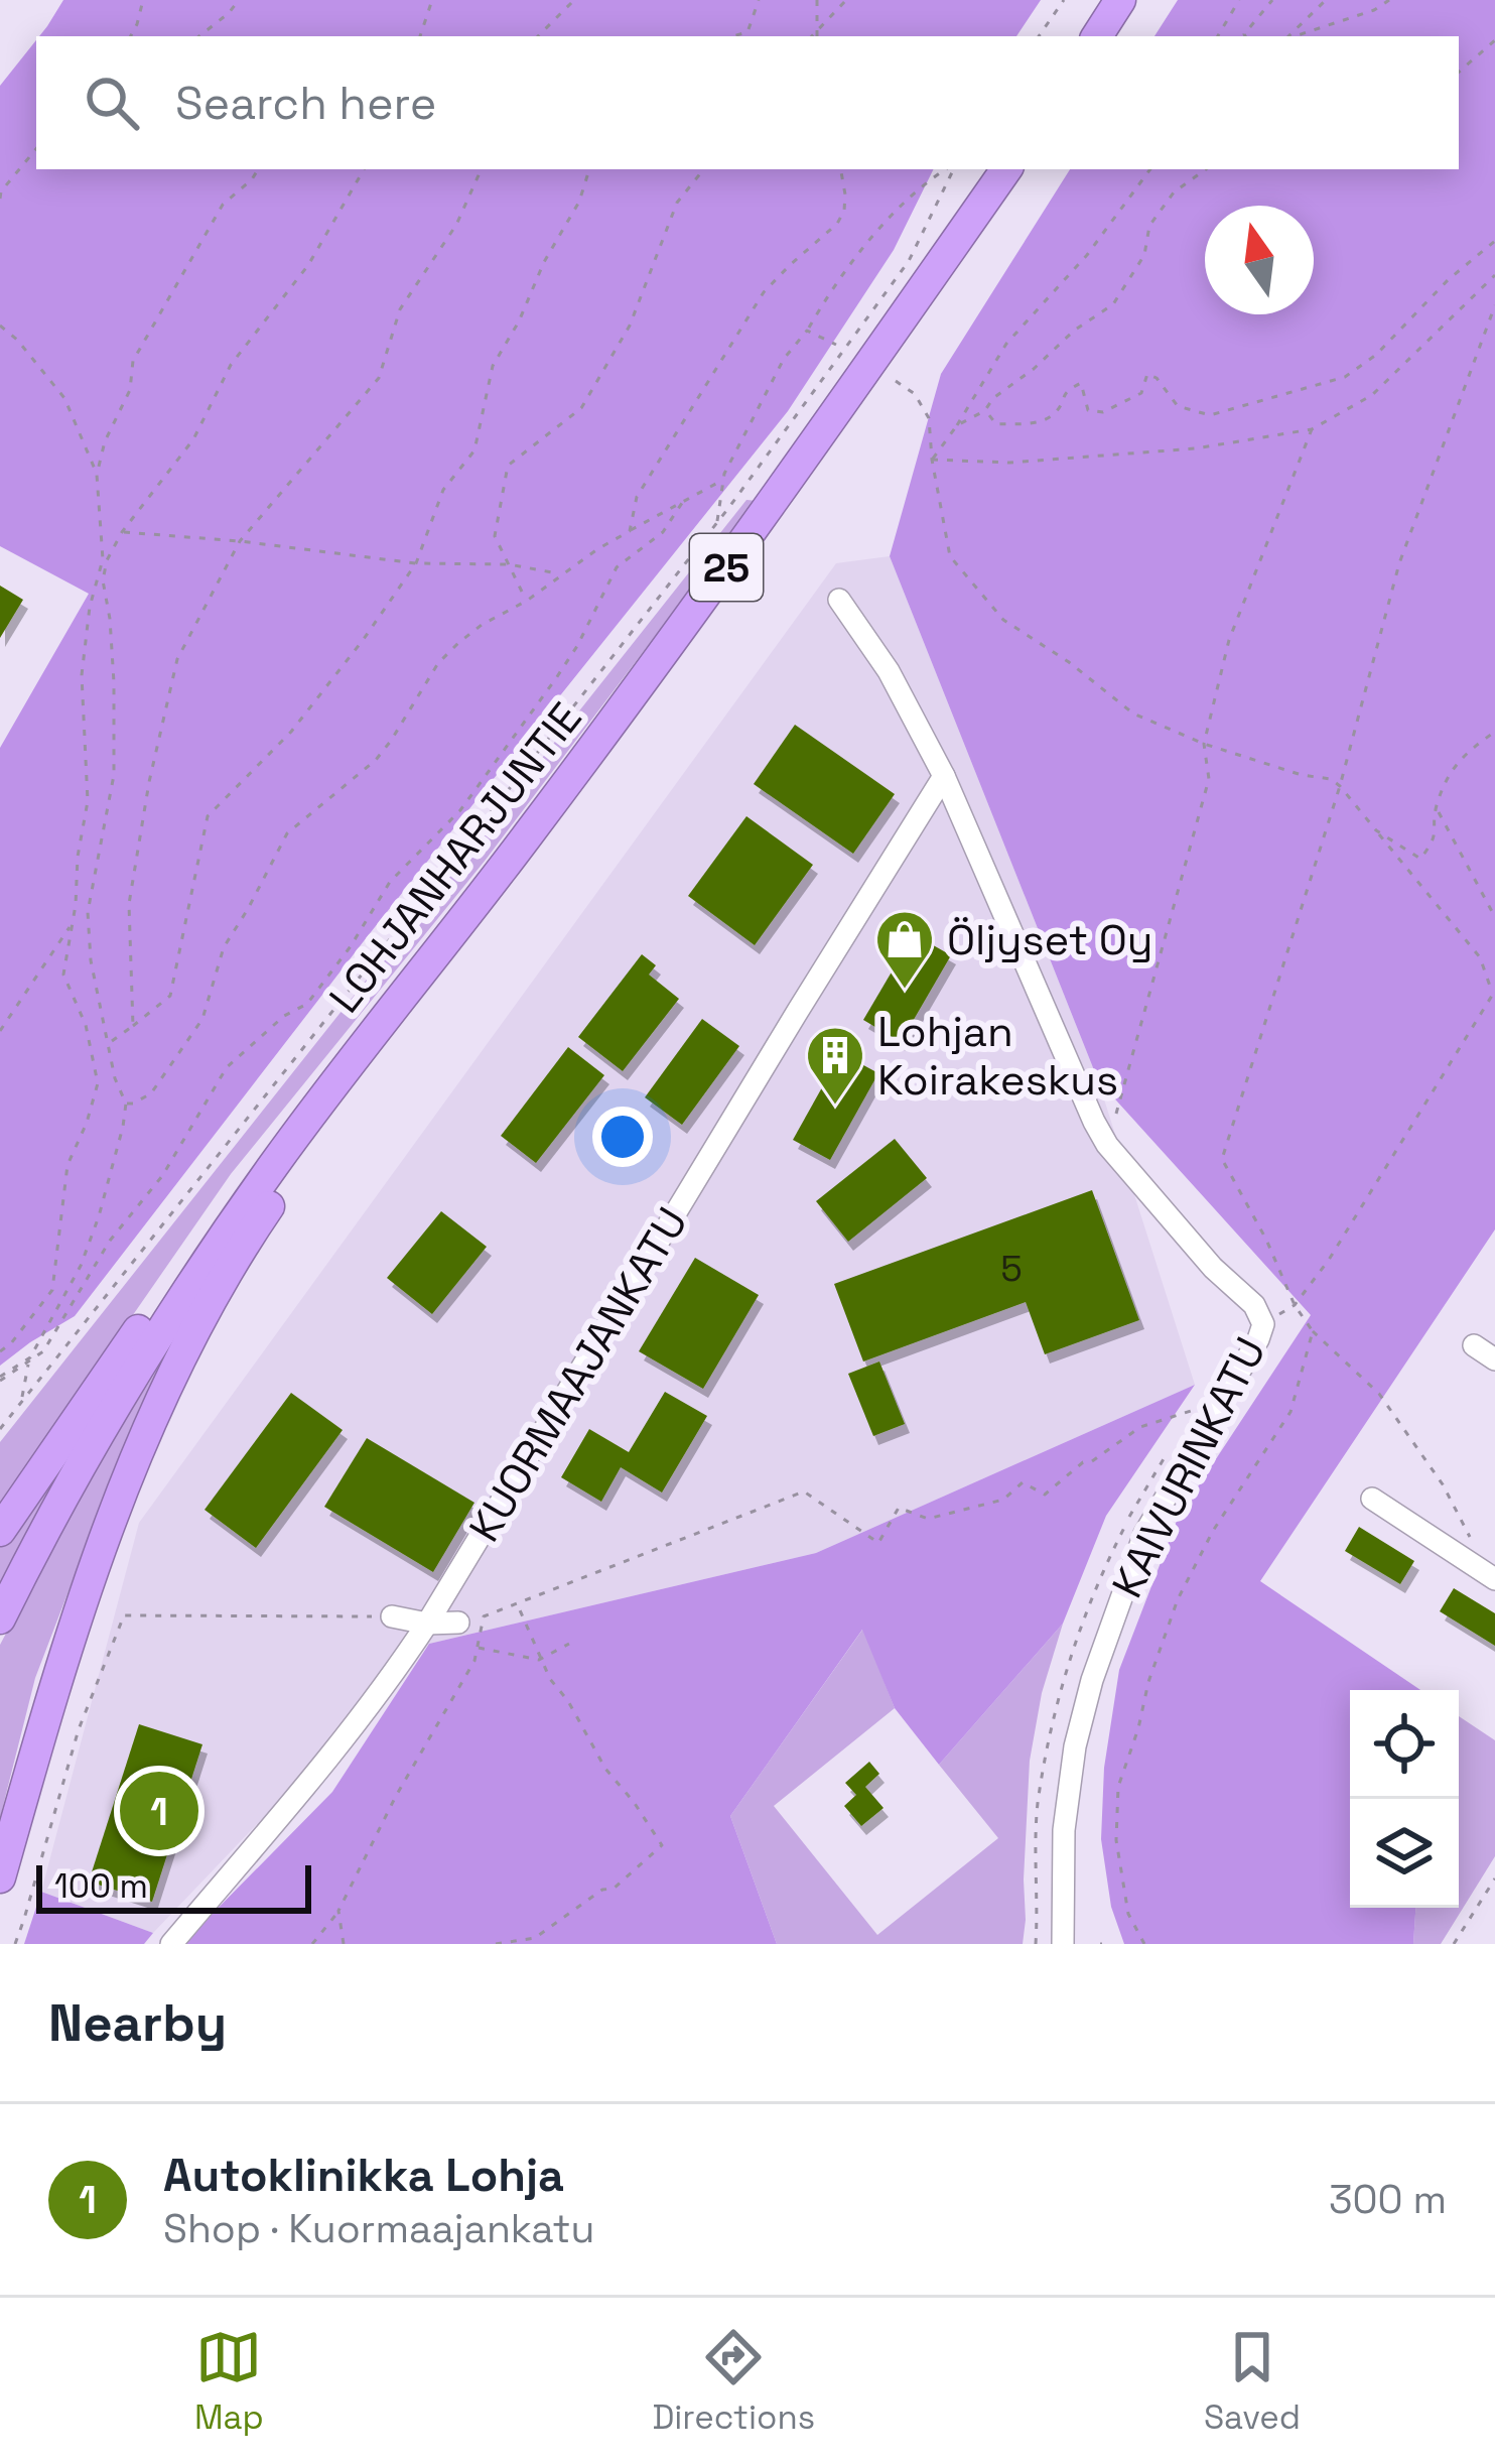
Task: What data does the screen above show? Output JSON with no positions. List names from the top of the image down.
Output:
{
  "streets": {
    "highway": ["25", "LOHJANHARJUNTIE"],
    "street": ["KUORMAAJANKATU", "KAIVURINKATU"]
  },
  "crossings": [
    ["KUORMAAJANKATU", "KAIVURINKATU"]
  ],
  "places": {
    "shop": ["Öljyset Oy"],
    "building": ["Lohjan Koirakeskus"]
  },
  "house_numbers": ["5"],
  "scale_bar": "100 m",
  "north": "top",
  "page": {
    "search": "Search here",
    "pins": "1",
    "scale": "100 m",
    "heading": "Nearby",
    "list": [
      {
        "mark": "1",
        "name": "Autoklinikka Lohja",
        "note": "Shop · Kuormaajankatu",
        "value": "300 m"
      }
    ],
    "nav": ["Map", "Directions", "Saved"]
  }
}
